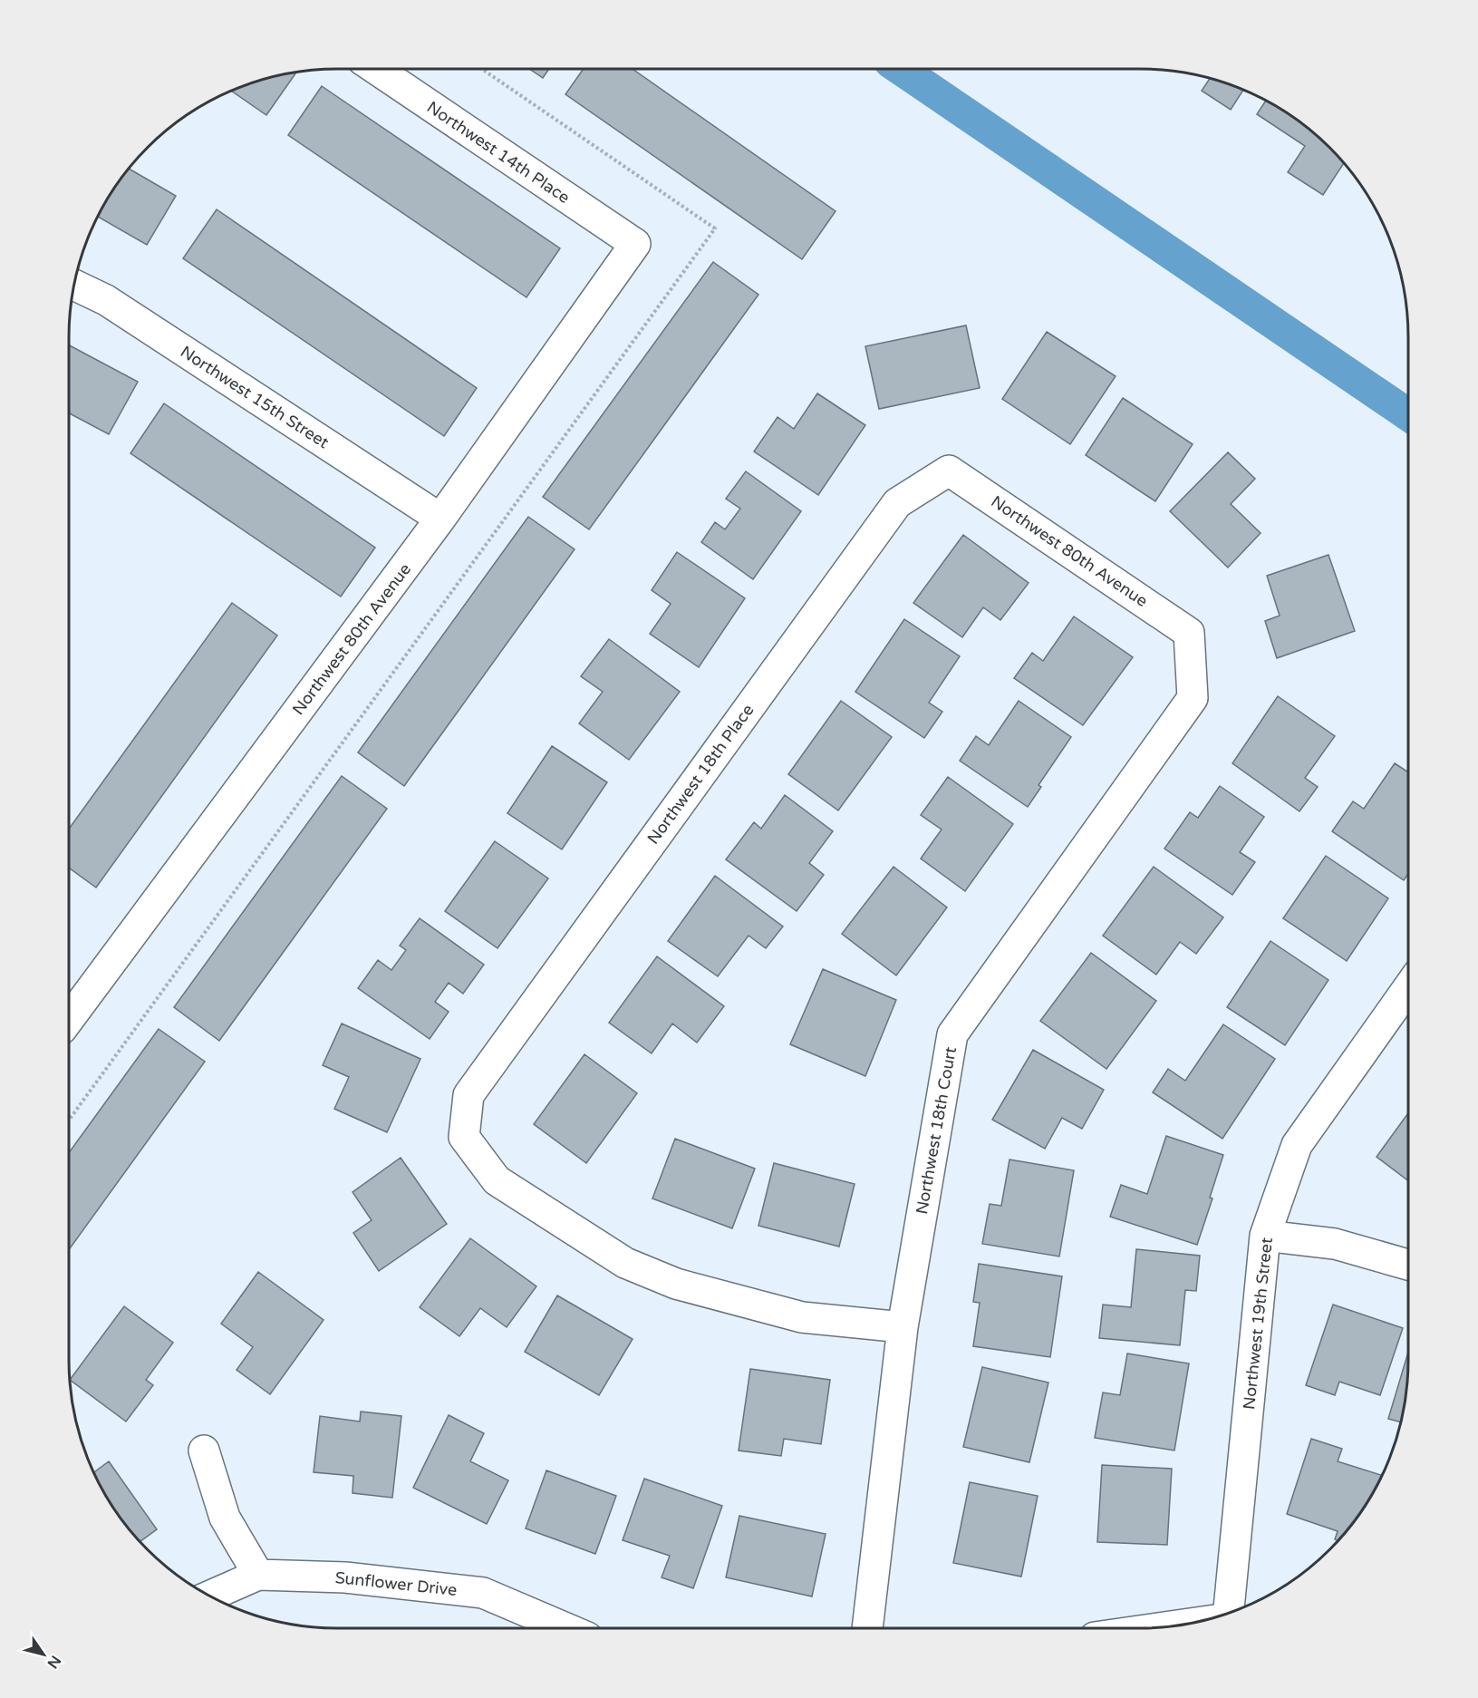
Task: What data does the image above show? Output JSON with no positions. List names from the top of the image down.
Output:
{
  "streets": {
    "street": [
      "Northwest 14th Place",
      "Northwest 15th Street",
      "Northwest 80th Avenue",
      "Northwest 18th Place",
      "Northwest 18th Court",
      "Northwest 19th Street",
      "Sunflower Drive"
    ]
  },
  "crossings": [
    ["Northwest 14th Place", "Northwest 80th Avenue"],
    ["Northwest 15th Street", "Northwest 80th Avenue"],
    ["Northwest 80th Avenue", "Northwest 18th Place"],
    ["Northwest 80th Avenue", "Northwest 18th Court"],
    ["Northwest 18th Place", "Northwest 18th Court"]
  ],
  "north": "bottom right"
}
